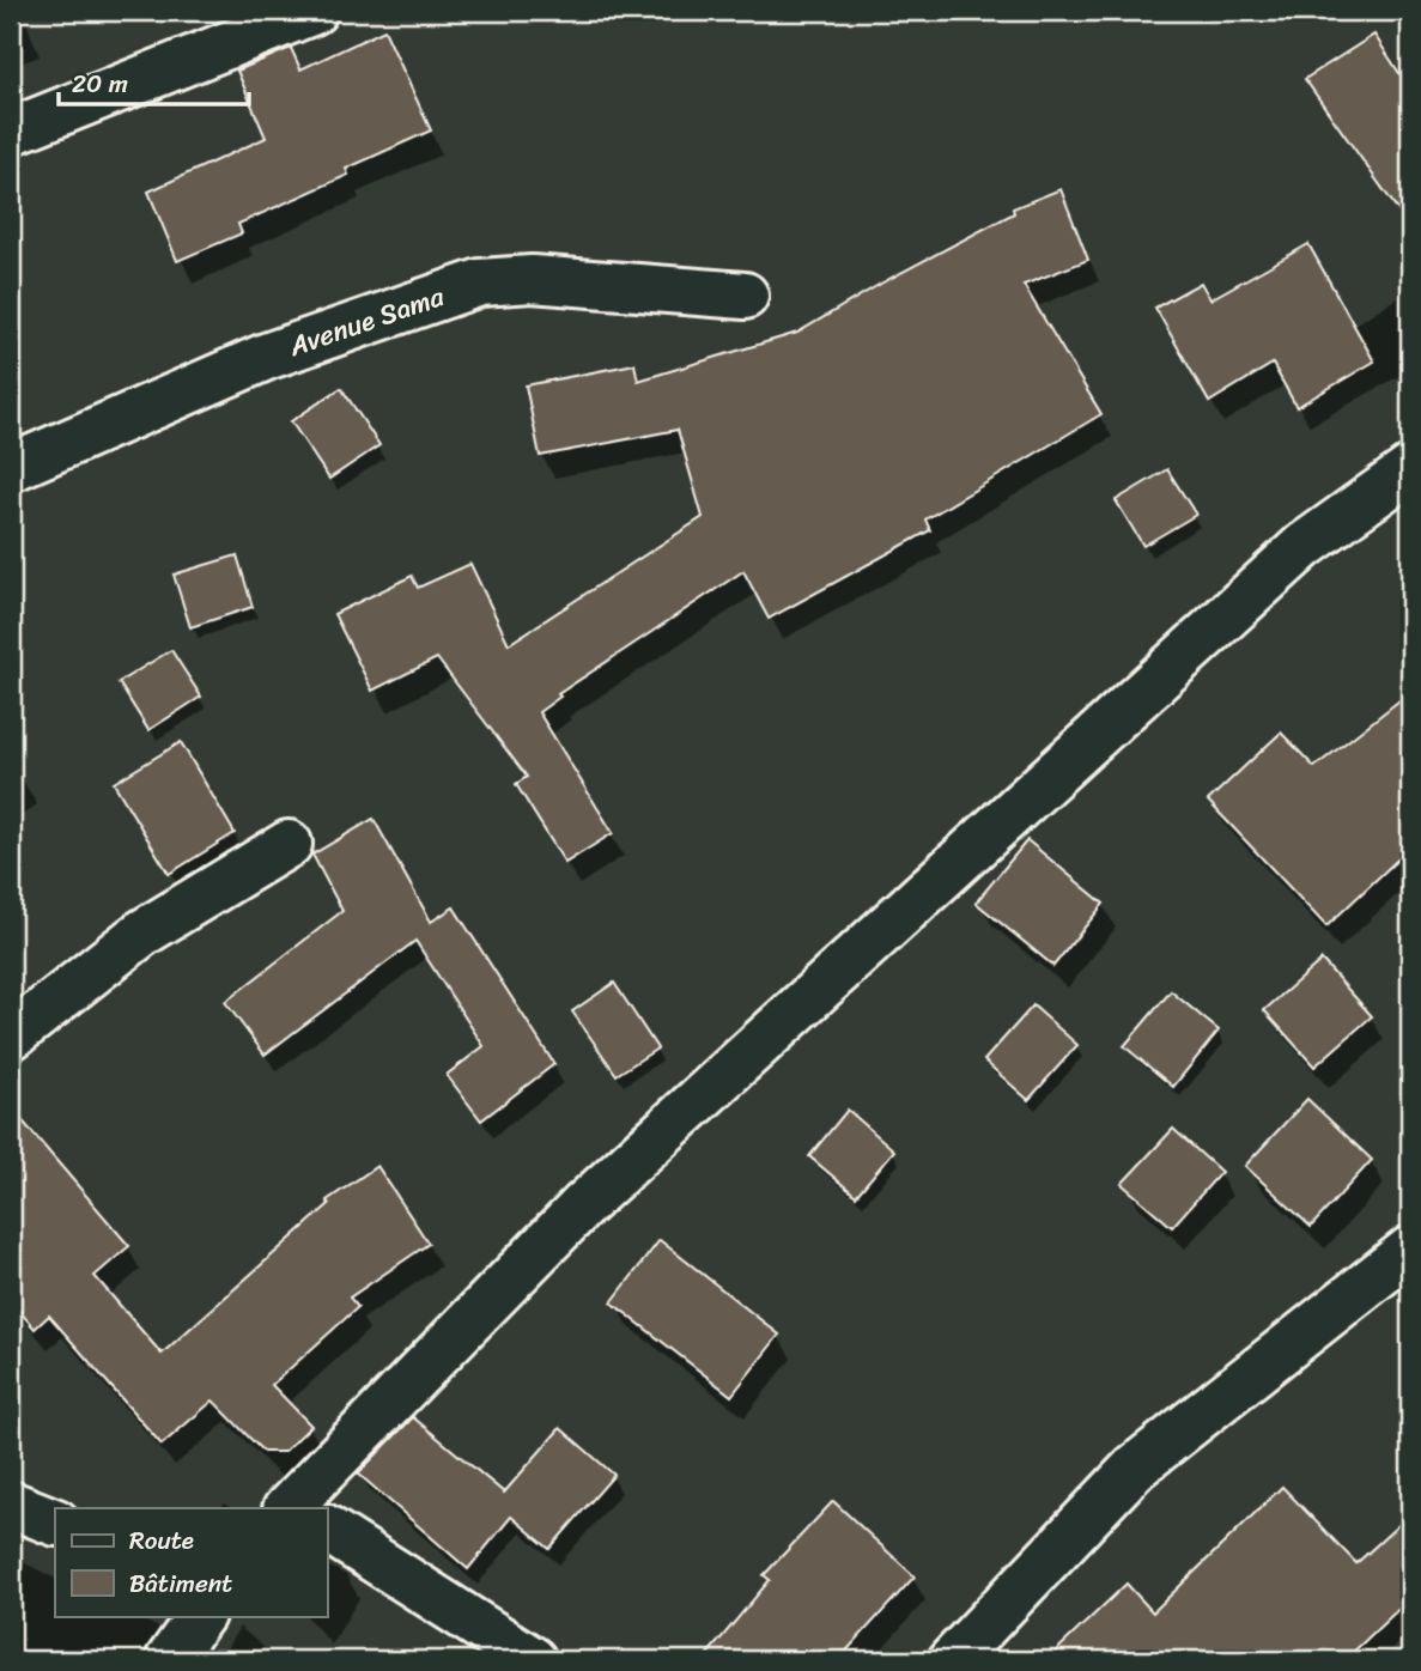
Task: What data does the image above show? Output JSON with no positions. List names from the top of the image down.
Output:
{
  "streets": {
    "street": ["Avenue Sama"]
  },
  "legend": ["Route", "Bâtiment"],
  "scale_bar": "20 m"
}
